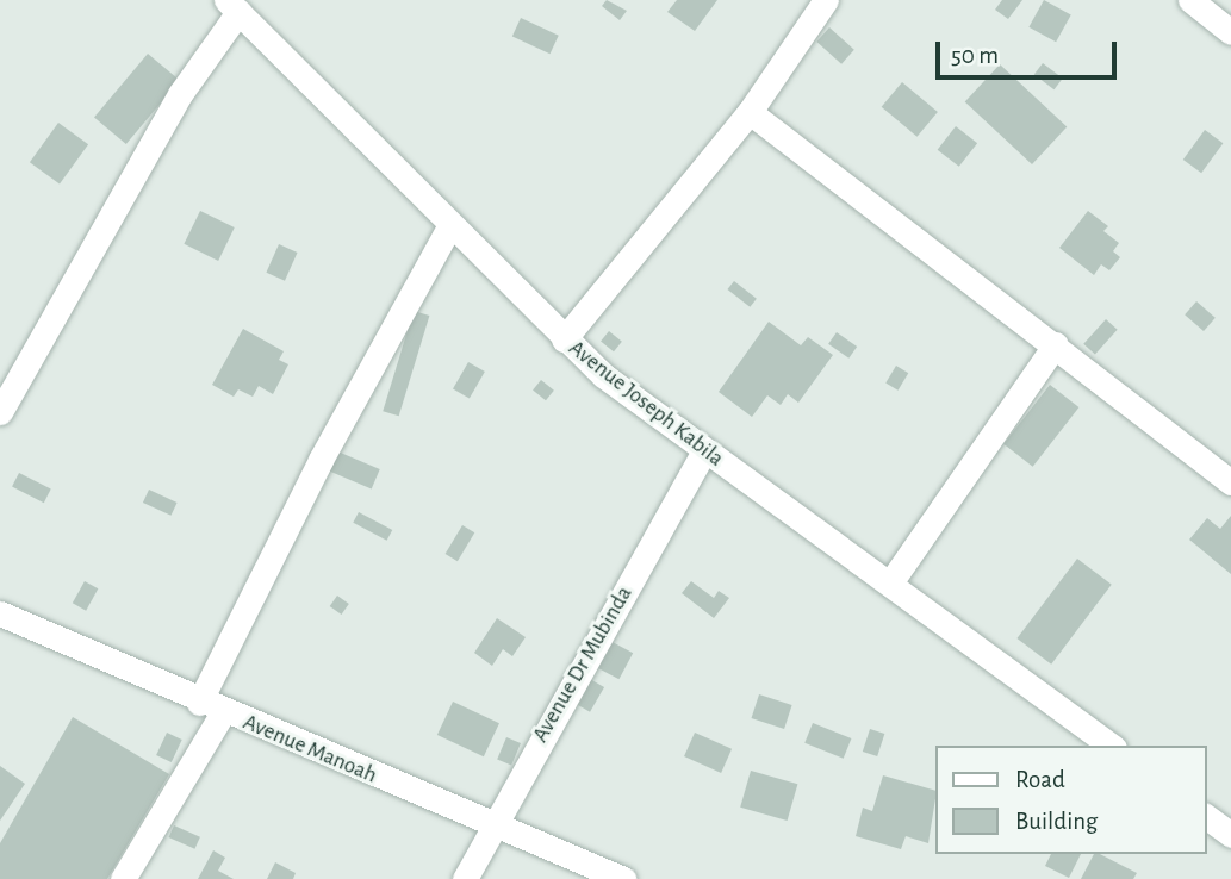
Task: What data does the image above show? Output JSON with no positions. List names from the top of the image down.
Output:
{
  "streets": {
    "street": ["Avenue Joseph Kabila", "Avenue Dr Mubinda", "Avenue Manoah"]
  },
  "crossings": [
    ["Avenue Joseph Kabila", "Avenue Dr Mubinda"],
    ["Avenue Dr Mubinda", "Avenue Manoah"]
  ],
  "legend": ["Road", "Building"],
  "scale_bar": "50 m"
}
